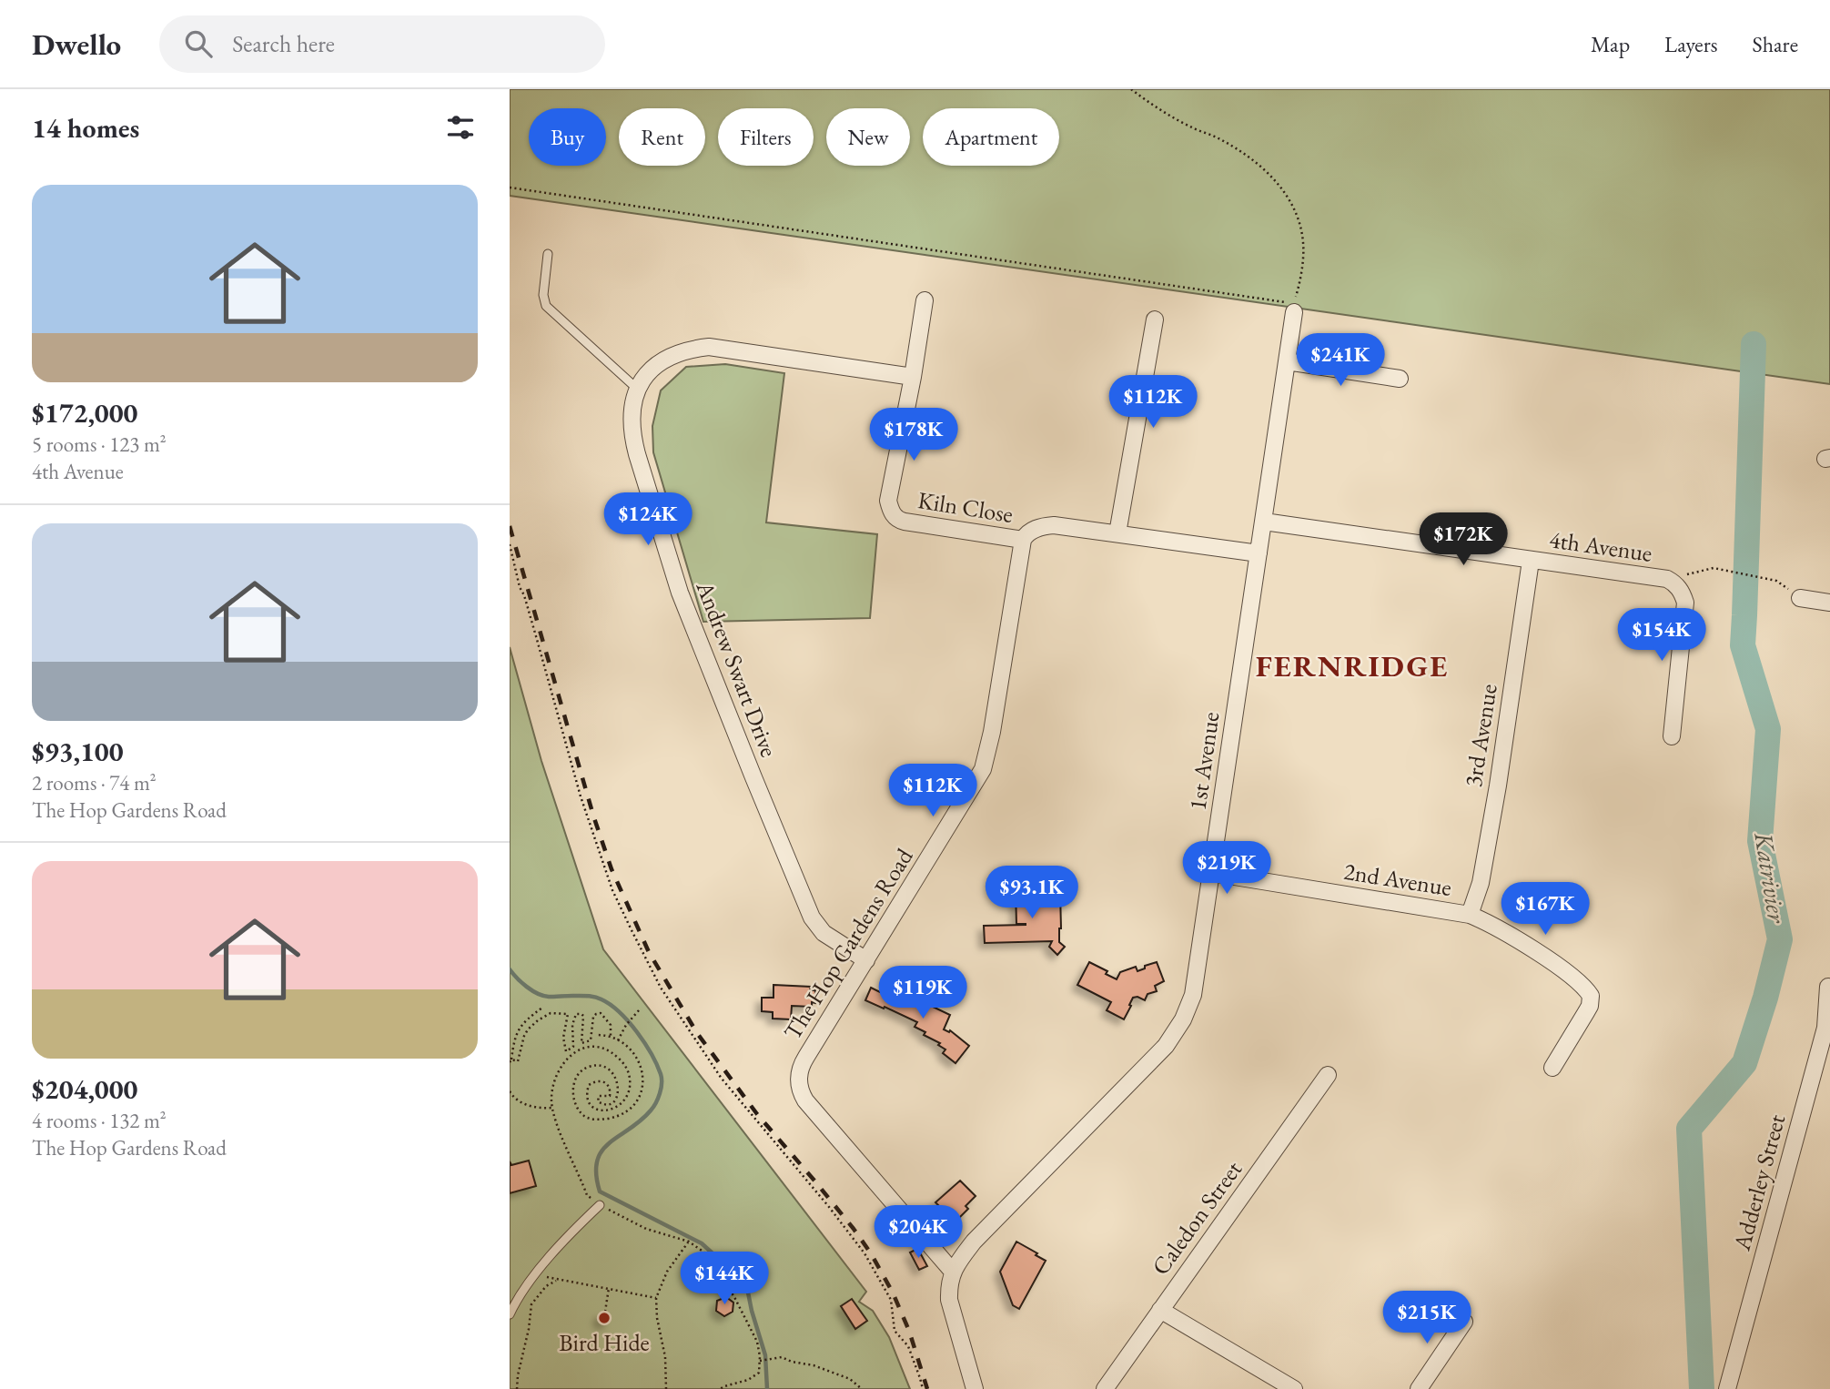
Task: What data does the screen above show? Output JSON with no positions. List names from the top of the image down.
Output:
{
  "streets": {
    "street": [
      "Kiln Close",
      "4th Avenue",
      "Andrew Swart Drive",
      "3rd Avenue",
      "1st Avenue",
      "2nd Avenue",
      "The Hop Gardens Road",
      "Adderley Street",
      "Caledon Street"
    ]
  },
  "crossings": [
    ["Kiln Close", "Andrew Swart Drive"],
    ["Kiln Close", "The Hop Gardens Road"],
    ["4th Avenue", "3rd Avenue"],
    ["4th Avenue", "1st Avenue"],
    ["Andrew Swart Drive", "The Hop Gardens Road"],
    ["3rd Avenue", "2nd Avenue"],
    ["1st Avenue", "2nd Avenue"],
    ["1st Avenue", "The Hop Gardens Road"]
  ],
  "districts": ["FERNRIDGE"],
  "water": ["Katrivier"],
  "places": ["Bird Hide"],
  "page": {
    "header": "Dwello",
    "search": "Search here",
    "nav": ["Map", "Layers", "Share"],
    "heading": "14 homes",
    "chip": [
      "Buy",
      "Rent",
      "Filters",
      "New",
      "Apartment"
    ],
    "list": [
      {
        "name": "$172,000",
        "note": "5 rooms · 123 m² · 4th Avenue"
      },
      {
        "name": "$93,100",
        "note": "2 rooms · 74 m² · The Hop Gardens Road"
      },
      {
        "name": "$204,000",
        "note": "4 rooms · 132 m² · The Hop Gardens Road"
      }
    ],
    "price": [
      "$241K",
      "$112K",
      "$178K",
      "$124K",
      "$172K",
      "$154K",
      "$112K",
      "$219K",
      "$93.1K",
      "$167K",
      "$119K",
      "$204K",
      "$144K",
      "$215K"
    ]
  }
}
